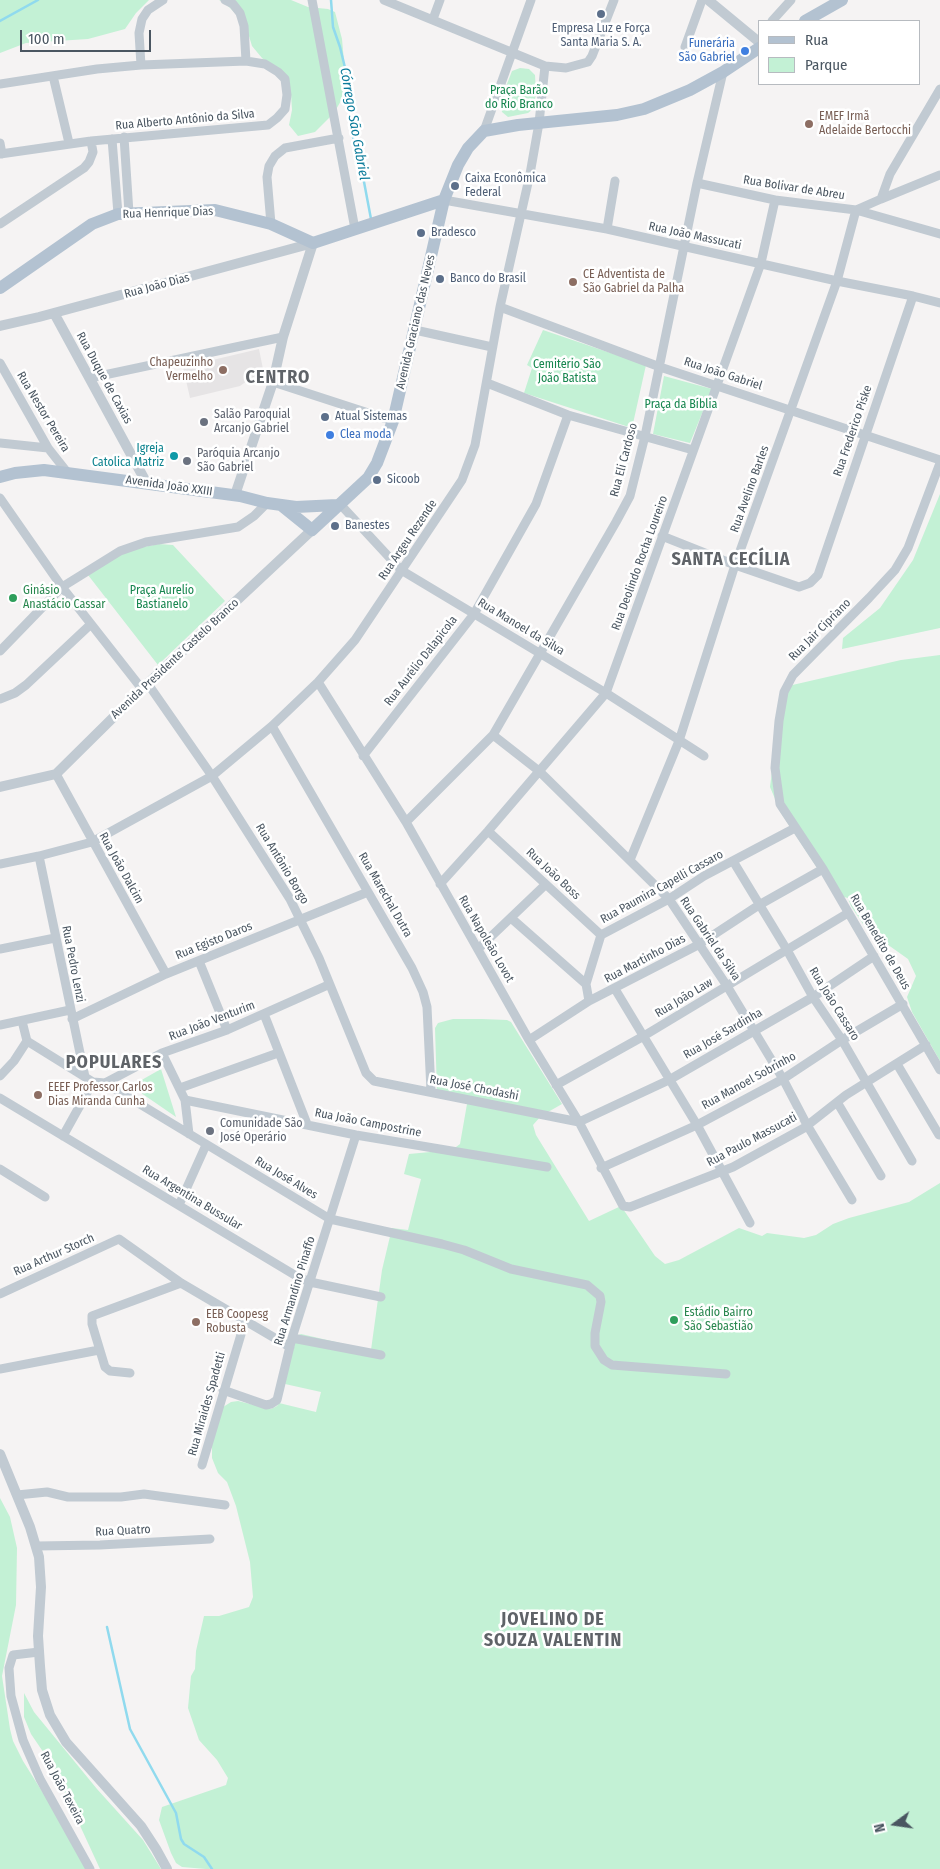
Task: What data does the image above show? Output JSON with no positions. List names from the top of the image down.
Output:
{
  "streets": {
    "main road": [
      "Rua Henrique Dias",
      "Rua João Dias",
      "Avenida Graciano das Neves",
      "Avenida João XXIII",
      "Avenida Presidente Castelo Branco"
    ],
    "street": [
      "Rua Alberto Antônio da Silva",
      "Rua Bolivar de Abreu",
      "Rua João Massucati",
      "Rua João Gabriel",
      "Rua Duque de Caxias",
      "Rua Nestor Pereira",
      "Rua Frederico Piske",
      "Rua Eli Cardoso",
      "Rua Avelino Barles",
      "Rua Argeu Rezende",
      "Rua Deolindo Rocha Loureiro",
      "Rua Manoel da Silva",
      "Rua Jair Cipriano",
      "Rua Aurélio Dalapicola",
      "Rua Antônio Borgo",
      "Rua João Dalcim",
      "Rua João Boss",
      "Rua Paumira Capelli Cassaro",
      "Rua Marechal Dutra",
      "Rua Napoleão Lovot",
      "Rua Gabriel da Silva",
      "Rua Egisto Daros",
      "Rua Benedito de Deus",
      "Rua Martinho Dias",
      "Rua Pedro Lenzi",
      "Rua João Law",
      "Rua João Cassaro",
      "Rua João Venturim",
      "Rua José Sardinha",
      "Rua Manoel Sobrinho",
      "Rua José Chodashi",
      "Rua João Campostrine",
      "Rua Paulo Massucati",
      "Rua José Alves",
      "Rua Argentina Bussular",
      "Rua Arthur Storch",
      "Rua Armandino Pinaffo",
      "Rua Miraides Spadetti",
      "Rua Quatro",
      "Rua João Texeira"
    ]
  },
  "crossings": [
    ["Rua Bolivar de Abreu", "Rua Eli Cardoso"],
    ["Rua Bolivar de Abreu", "Rua Avelino Barles"],
    ["Rua Bolivar de Abreu", "Rua Deolindo Rocha Loureiro"],
    ["Rua Henrique Dias", "Rua João Dias"],
    ["Rua João Massucati", "Rua João Dias"],
    ["Rua João Massucati", "Avenida Graciano das Neves"],
    ["Rua João Massucati", "Rua Frederico Piske"],
    ["Rua João Massucati", "Rua Eli Cardoso"],
    ["Rua João Massucati", "Rua Avelino Barles"],
    ["Rua João Massucati", "Rua Argeu Rezende"],
    ["Rua João Massucati", "Rua Deolindo Rocha Loureiro"],
    ["Rua João Dias", "Avenida Graciano das Neves"],
    ["Rua João Dias", "Rua Duque de Caxias"],
    ["Avenida Graciano das Neves", "Avenida João XXIII"],
    ["Avenida Graciano das Neves", "Rua Manoel da Silva"],
    ["Avenida Graciano das Neves", "Avenida Presidente Castelo Branco"],
    ["Rua João Gabriel", "Rua Frederico Piske"],
    ["Rua João Gabriel", "Rua Eli Cardoso"],
    ["Rua João Gabriel", "Rua Avelino Barles"],
    ["Rua João Gabriel", "Rua Argeu Rezende"],
    ["Rua João Gabriel", "Rua Deolindo Rocha Loureiro"],
    ["Rua João Gabriel", "Rua Jair Cipriano"],
    ["Rua Duque de Caxias", "Avenida João XXIII"],
    ["Rua Nestor Pereira", "Avenida João XXIII"],
    ["Rua Frederico Piske", "Rua Avelino Barles"],
    ["Rua Eli Cardoso", "Rua Manoel da Silva"],
    ["Rua Eli Cardoso", "Rua Napoleão Lovot"],
    ["Rua Eli Cardoso", "Rua Gabriel da Silva"],
    ["Avenida João XXIII", "Rua Manoel da Silva"],
    ["Avenida João XXIII", "Avenida Presidente Castelo Branco"],
    ["Rua Avelino Barles", "Rua Manoel da Silva"],
    ["Rua Avelino Barles", "Rua Gabriel da Silva"],
    ["Rua Argeu Rezende", "Rua Manoel da Silva"],
    ["Rua Argeu Rezende", "Rua Antônio Borgo"],
    ["Rua Argeu Rezende", "Rua João Dalcim"],
    ["Rua Argeu Rezende", "Rua Marechal Dutra"],
    ["Rua Argeu Rezende", "Rua Napoleão Lovot"],
    ["Rua Argeu Rezende", "Rua Pedro Lenzi"],
    ["Rua Deolindo Rocha Loureiro", "Rua Manoel da Silva"],
    ["Rua Deolindo Rocha Loureiro", "Rua João Boss"],
    ["Rua Deolindo Rocha Loureiro", "Rua Napoleão Lovot"],
    ["Rua Deolindo Rocha Loureiro", "Rua Gabriel da Silva"],
    ["Rua Manoel da Silva", "Avenida Presidente Castelo Branco"],
    ["Rua Manoel da Silva", "Rua Aurélio Dalapicola"],
    ["Rua Jair Cipriano", "Rua Paumira Capelli Cassaro"],
    ["Rua Jair Cipriano", "Rua Benedito de Deus"],
    ["Avenida Presidente Castelo Branco", "Rua Antônio Borgo"],
    ["Avenida Presidente Castelo Branco", "Rua João Dalcim"],
    ["Rua Aurélio Dalapicola", "Rua Napoleão Lovot"],
    ["Rua Antônio Borgo", "Rua Egisto Daros"],
    ["Rua Antônio Borgo", "Rua João Venturim"],
    ["Rua Antônio Borgo", "Rua José Chodashi"],
    ["Rua João Dalcim", "Rua Egisto Daros"],
    ["Rua João Boss", "Rua Paumira Capelli Cassaro"],
    ["Rua Paumira Capelli Cassaro", "Rua Gabriel da Silva"],
    ["Rua Paumira Capelli Cassaro", "Rua Benedito de Deus"],
    ["Rua Paumira Capelli Cassaro", "Rua Martinho Dias"],
    ["Rua Paumira Capelli Cassaro", "Rua João Cassaro"],
    ["Rua Marechal Dutra", "Rua Egisto Daros"],
    ["Rua Marechal Dutra", "Rua José Chodashi"],
    ["Rua Napoleão Lovot", "Rua Martinho Dias"],
    ["Rua Napoleão Lovot", "Rua João Law"],
    ["Rua Napoleão Lovot", "Rua José Sardinha"],
    ["Rua Napoleão Lovot", "Rua Manoel Sobrinho"],
    ["Rua Napoleão Lovot", "Rua José Chodashi"],
    ["Rua Napoleão Lovot", "Rua Paulo Massucati"],
    ["Rua Gabriel da Silva", "Rua Martinho Dias"],
    ["Rua Gabriel da Silva", "Rua João Law"],
    ["Rua Gabriel da Silva", "Rua José Sardinha"],
    ["Rua Gabriel da Silva", "Rua Manoel Sobrinho"],
    ["Rua Gabriel da Silva", "Rua Paulo Massucati"],
    ["Rua Egisto Daros", "Rua Pedro Lenzi"],
    ["Rua Benedito de Deus", "Rua Martinho Dias"],
    ["Rua Benedito de Deus", "Rua João Law"],
    ["Rua Benedito de Deus", "Rua José Sardinha"],
    ["Rua Benedito de Deus", "Rua Manoel Sobrinho"],
    ["Rua Benedito de Deus", "Rua Paulo Massucati"],
    ["Rua Martinho Dias", "Rua João Cassaro"],
    ["Rua Pedro Lenzi", "Rua José Alves"],
    ["Rua João Law", "Rua João Cassaro"],
    ["Rua João Cassaro", "Rua José Sardinha"],
    ["Rua João Cassaro", "Rua Manoel Sobrinho"],
    ["Rua João Cassaro", "Rua Paulo Massucati"],
    ["Rua João Venturim", "Rua José Alves"],
    ["Rua José Sardinha", "Rua José Chodashi"],
    ["Rua João Campostrine", "Rua Armandino Pinaffo"],
    ["Rua José Alves", "Rua Armandino Pinaffo"],
    ["Rua Argentina Bussular", "Rua Armandino Pinaffo"],
    ["Rua Armandino Pinaffo", "Rua Miraides Spadetti"]
  ],
  "districts": [
    "CENTRO",
    "SANTA CECÍLIA",
    "POPULARES",
    "JOVELINO DE SOUZA VALENTIN"
  ],
  "water": ["Córrego São Gabriel"],
  "parks": [
    "Praça Barão do Rio Branco",
    "Cemitério São João Batista",
    "Praça da Bíblia",
    "Praça Aurelio Bastianelo"
  ],
  "places": [
    "Empresa Luz e Força Santa Maria S. A.",
    "Funerária São Gabriel",
    "EMEF Irmã Adelaide Bertocchi",
    "Caixa Econômica Federal",
    "Bradesco",
    "Banco do Brasil",
    "CE Adventista de São Gabriel da Palha",
    "Chapeuzinho Vermelho",
    "Atual Sistemas",
    "Salão Paroquial Arcanjo Gabriel",
    "Clea moda",
    "Igreja Catolica Matriz",
    "Paróquia Arcanjo São Gabriel",
    "Sicoob",
    "Banestes",
    "Ginásio Anastácio Cassar",
    "EEEF Professor Carlos Dias Miranda Cunha",
    "Comunidade São José Operário",
    "Estádio Bairro São Sebastião",
    "EEB Coopesg Robusta"
  ],
  "legend": ["Rua", "Parque"],
  "scale_bar": "100 m",
  "north": "left"
}
